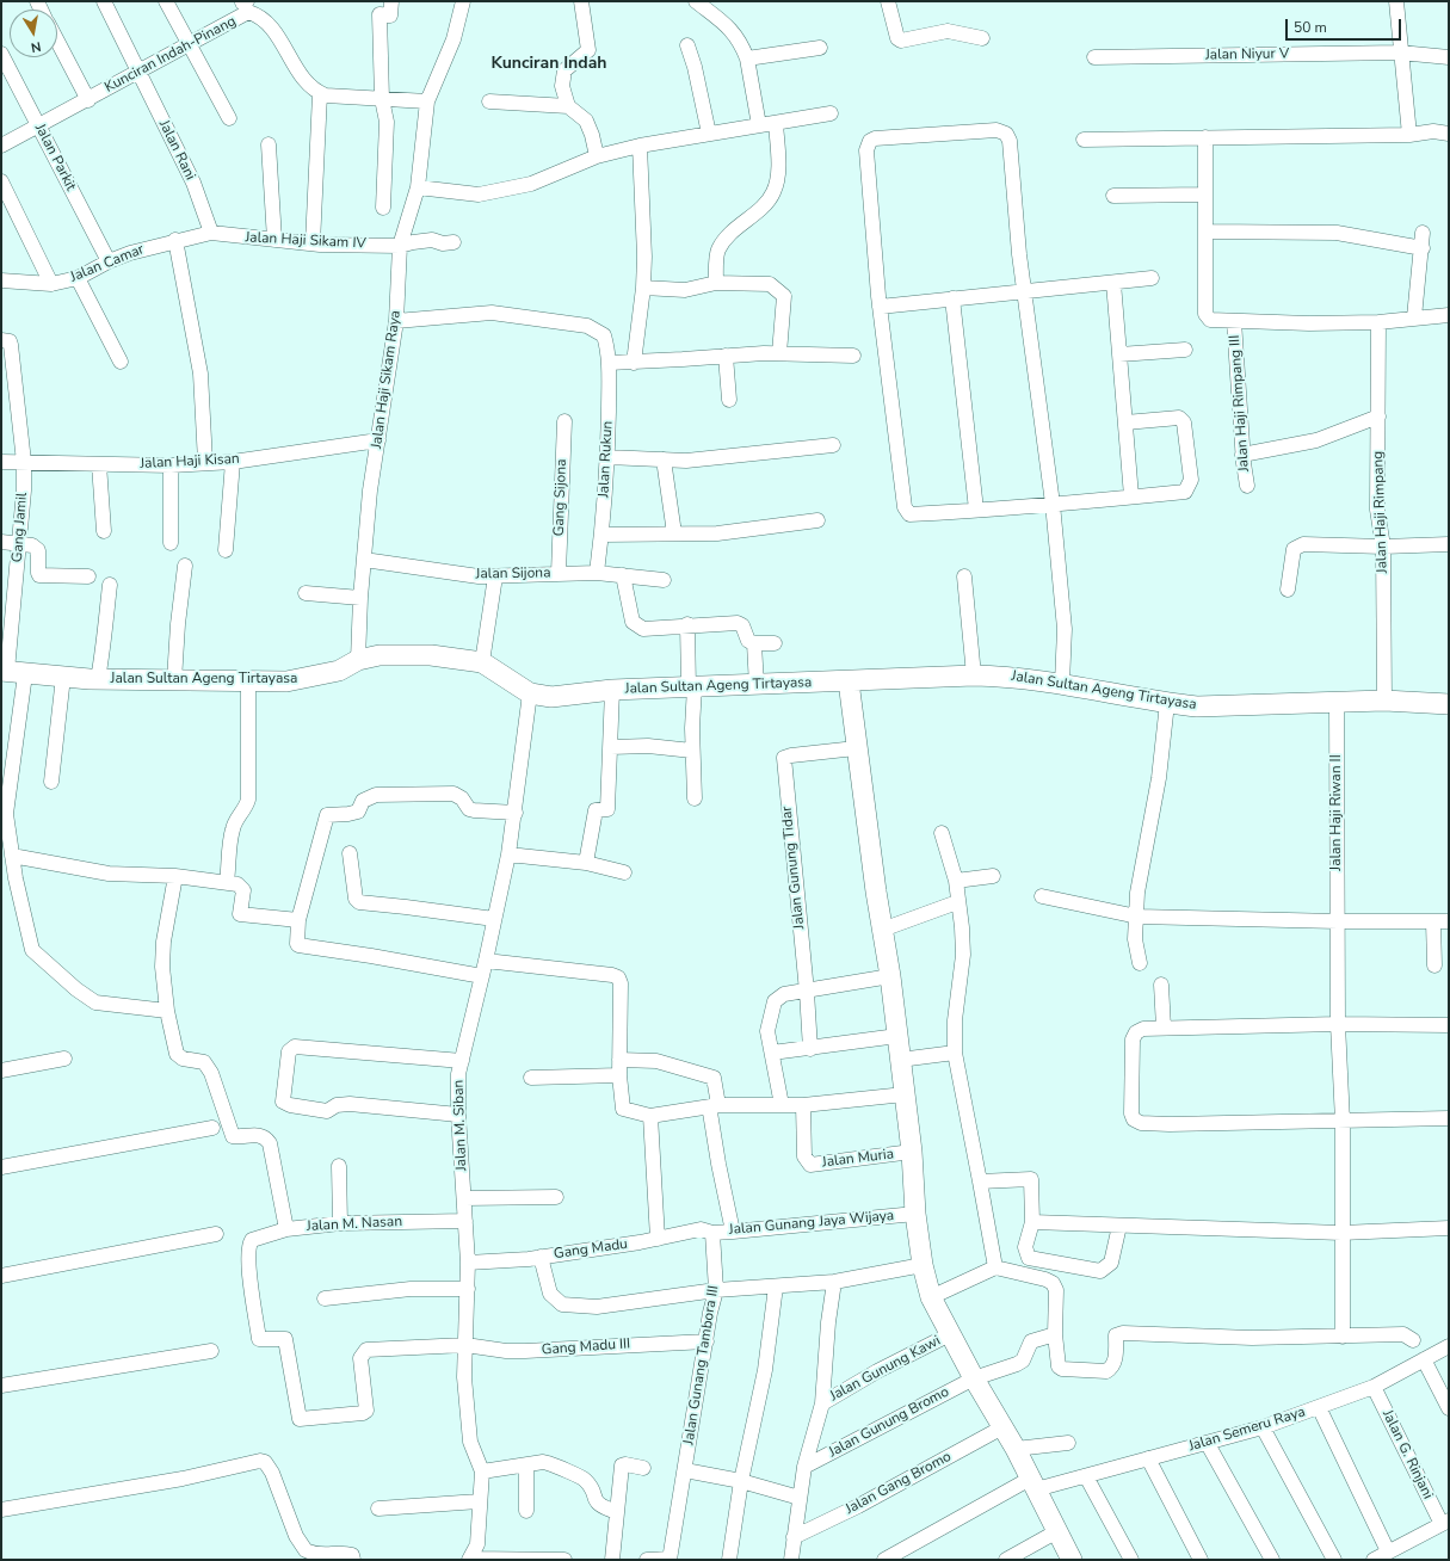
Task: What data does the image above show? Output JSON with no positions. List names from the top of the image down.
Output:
{
  "streets": {
    "main road": ["Jalan Sultan Ageng Tirtayasa"],
    "street": [
      "Kunciran Indah-Pinang",
      "Jalan Niyur V",
      "Jalan Rani",
      "Jalan Parkit",
      "Jalan Haji Sikam IV",
      "Jalan Camar",
      "Jalan Haji Sikam Raya",
      "Jalan Haji Rimpang III",
      "Jalan Rukun",
      "Jalan Haji Kisan",
      "Gang Sijona",
      "Jalan Haji Rimpang",
      "Gang Jamil",
      "Jalan Sijona",
      "Jalan Haji Riwan II",
      "Jalan Gunung Tidar",
      "Jalan M. Siban",
      "Jalan Muria",
      "Jalan Gunang Jaya Wijaya",
      "Jalan M. Nasan",
      "Gang Madu",
      "Gang Madu III",
      "Jalan Gunang Tambora III",
      "Jalan Gunung Kawi",
      "Jalan Gunung Bromo",
      "Jalan Semeru Raya",
      "Jalan G. Rinjani",
      "Jalan Gang Bromo"
    ]
  },
  "crossings": [
    ["Kunciran Indah-Pinang", "Jalan Rani"],
    ["Kunciran Indah-Pinang", "Jalan Parkit"],
    ["Jalan Rani", "Jalan Haji Sikam IV"],
    ["Jalan Rani", "Jalan Camar"],
    ["Jalan Parkit", "Jalan Camar"],
    ["Jalan Haji Sikam IV", "Jalan Camar"],
    ["Jalan Haji Sikam IV", "Jalan Haji Sikam Raya"],
    ["Jalan Haji Sikam Raya", "Jalan Rukun"],
    ["Jalan Haji Sikam Raya", "Jalan Haji Kisan"],
    ["Jalan Haji Sikam Raya", "Jalan Sijona"],
    ["Jalan Haji Sikam Raya", "Jalan Sultan Ageng Tirtayasa"],
    ["Jalan Rukun", "Jalan Sijona"],
    ["Jalan Haji Kisan", "Gang Jamil"],
    ["Gang Sijona", "Jalan Sijona"],
    ["Jalan Haji Rimpang", "Jalan Sultan Ageng Tirtayasa"],
    ["Gang Jamil", "Jalan Sultan Ageng Tirtayasa"],
    ["Jalan Sultan Ageng Tirtayasa", "Jalan Haji Riwan II"],
    ["Jalan Sultan Ageng Tirtayasa", "Jalan M. Siban"],
    ["Jalan M. Siban", "Jalan M. Nasan"],
    ["Jalan M. Siban", "Gang Madu"],
    ["Jalan M. Siban", "Gang Madu III"],
    ["Jalan Gunang Jaya Wijaya", "Gang Madu"],
    ["Jalan Gunang Jaya Wijaya", "Jalan Gunang Tambora III"],
    ["Jalan M. Nasan", "Gang Madu III"],
    ["Gang Madu", "Jalan Gunang Tambora III"],
    ["Gang Madu III", "Jalan Gunang Tambora III"],
    ["Jalan Semeru Raya", "Jalan G. Rinjani"]
  ],
  "districts": ["Kunciran Indah"],
  "scale_bar": "50 m",
  "north": "bottom"
}
